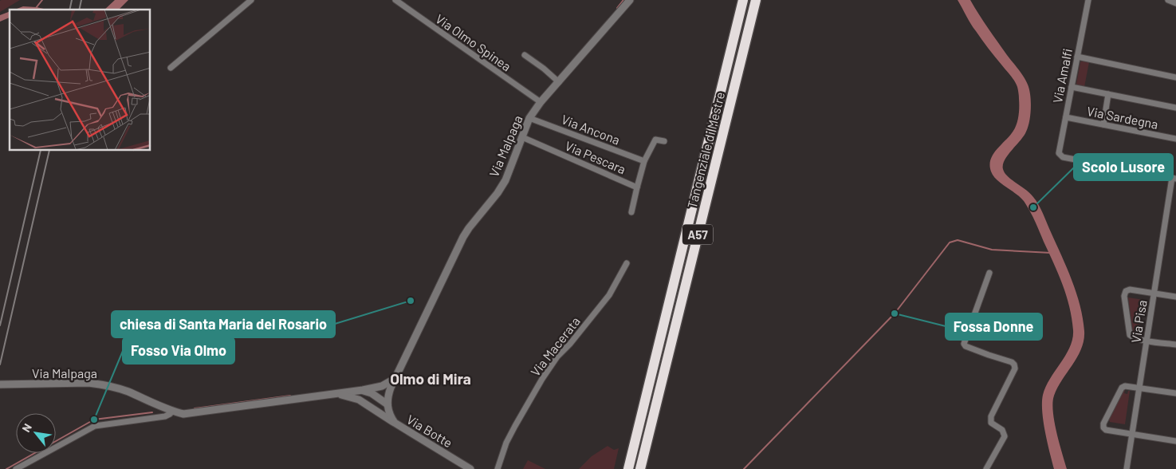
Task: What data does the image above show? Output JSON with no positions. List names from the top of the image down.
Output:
{
  "streets": {
    "highway": ["Tangenziale di Mestre", "A57"],
    "street": [
      "Via Olmo Spinea",
      "Via Amalfi",
      "Via Sardegna",
      "Via Ancona",
      "Via Malpaga",
      "Via Pescara",
      "Via Pisa",
      "Via Macerata",
      "Via Botte"
    ]
  },
  "crossings": [
    ["Via Olmo Spinea", "Via Malpaga"],
    ["Via Amalfi", "Via Sardegna"],
    ["Via Amalfi", "Via Pisa"],
    ["Via Ancona", "Via Malpaga"],
    ["Via Malpaga", "Via Pescara"],
    ["Via Malpaga", "Via Botte"]
  ],
  "districts": ["Olmo di Mira"],
  "places": [
    "Scolo Lusore",
    "chiesa di Santa Maria del Rosario",
    "Fossa Donne",
    "Fosso Via Olmo"
  ],
  "north": "top left"
}
